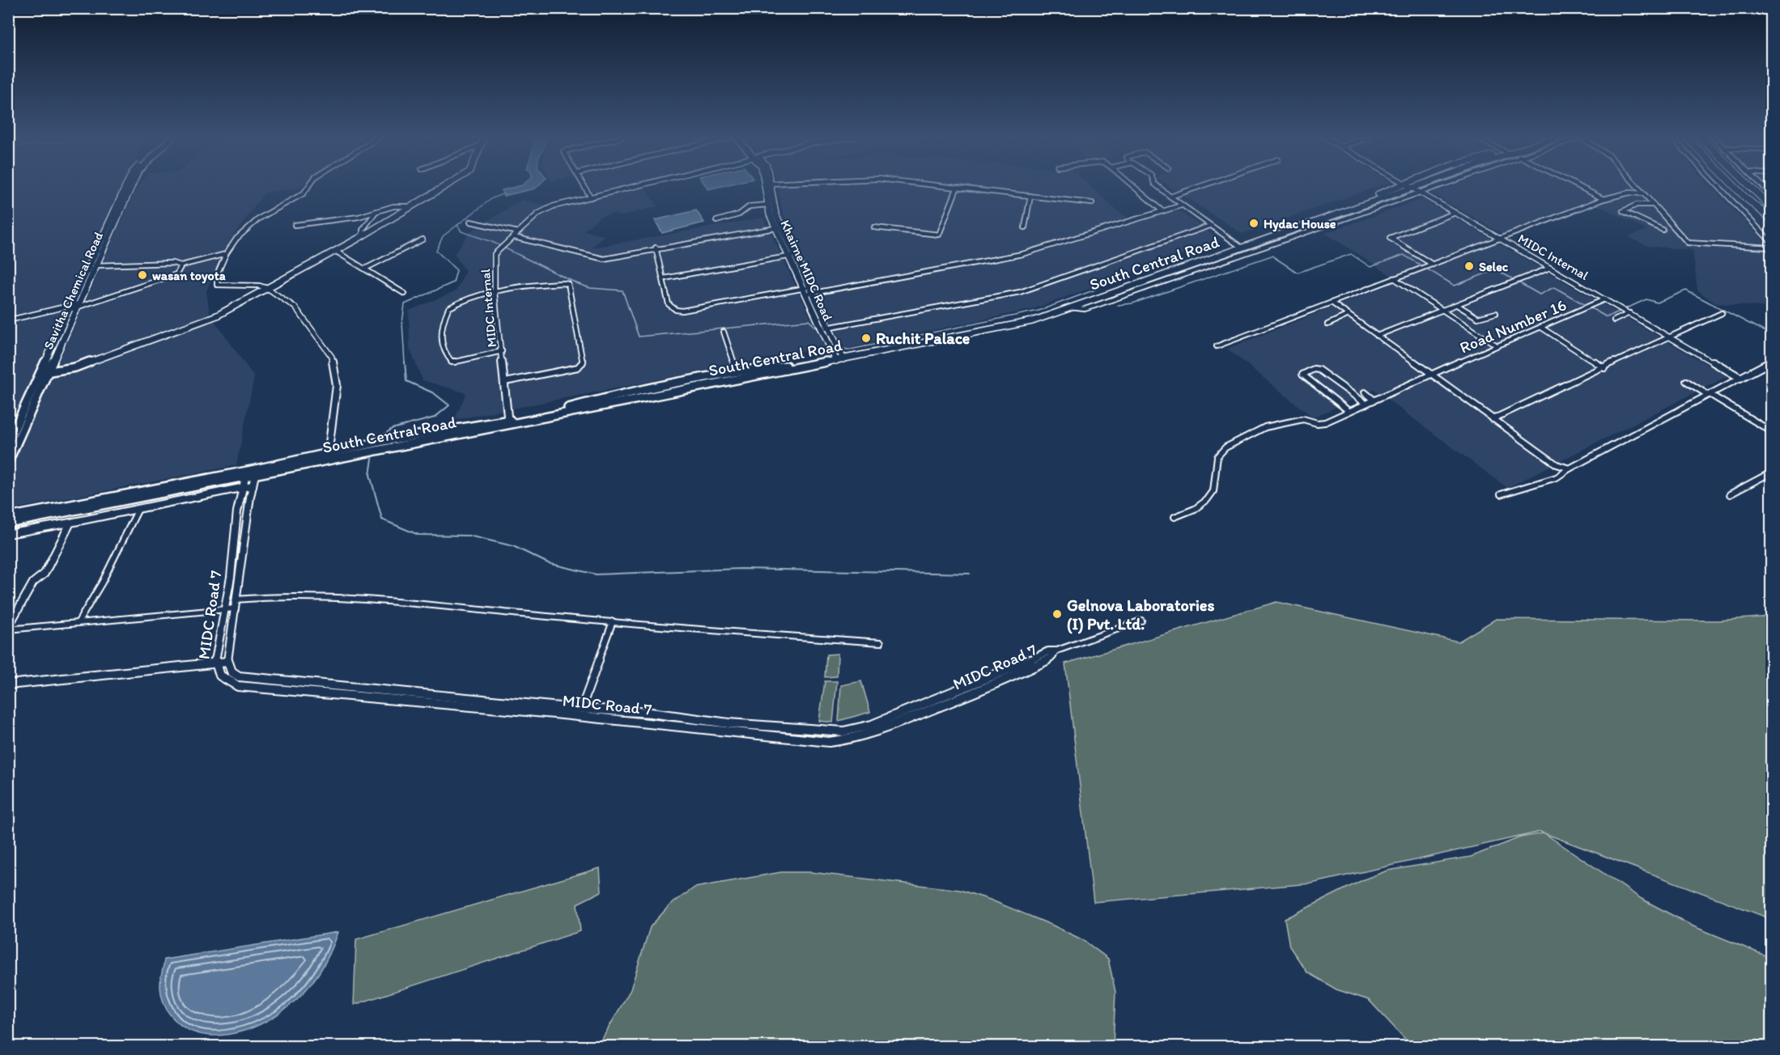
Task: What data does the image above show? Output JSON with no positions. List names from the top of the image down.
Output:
{
  "streets": {
    "main road": ["South Central Road", "Khairne MIDC Road", "Savitha Chemical Road"],
    "street": ["MIDC Internal", "Road Number 16", "MIDC Road 7"]
  },
  "crossings": [
    ["MIDC Internal", "South Central Road"],
    ["MIDC Internal", "Road Number 16"],
    ["South Central Road", "Khairne MIDC Road"],
    ["South Central Road", "MIDC Road 7"]
  ],
  "places": [
    "Hydac House",
    "Selec",
    "wasan toyota",
    "Ruchit Palace",
    "Gelnova Laboratories (I) Pvt. Ltd."
  ]
}
